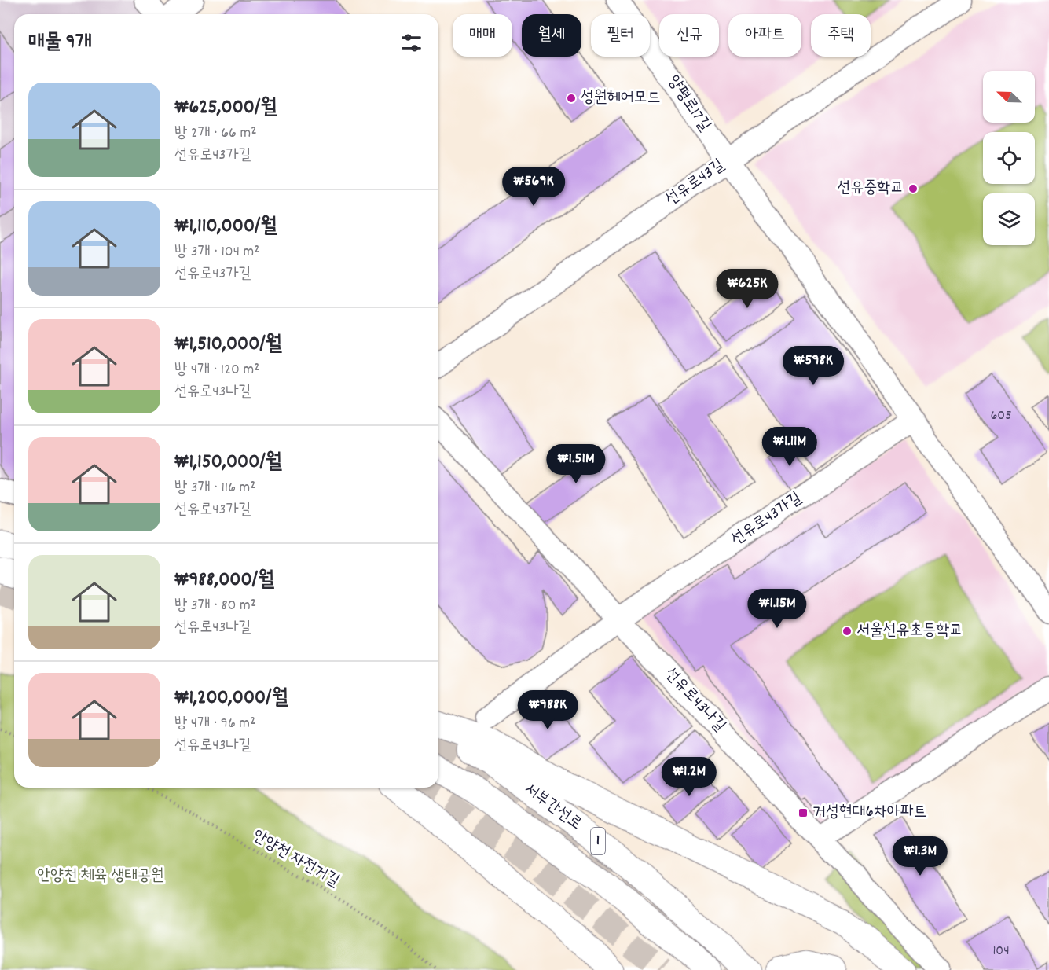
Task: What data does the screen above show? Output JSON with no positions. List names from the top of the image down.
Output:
{
  "streets": {
    "main road": ["서부간선로", "1"],
    "street": [
      "양평로17길",
      "선유로43길",
      "선유로43가길",
      "선유로43나길"
    ],
    "path": ["안양천 자전거길"]
  },
  "crossings": [
    ["양평로17길", "선유로43길"],
    ["선유로43가길", "선유로43나길"]
  ],
  "parks": ["안양천 체육 생태공원"],
  "places": {
    "other": ["성원헤어모드", "선유중학교", "서울선유초등학교"],
    "transit": ["거성현대6차아파트"]
  },
  "house_numbers": ["605", "104"],
  "north": "top left",
  "page": {
    "chip": [
      "매매",
      "월세",
      "필터",
      "신규",
      "아파트",
      "주택"
    ],
    "heading": "매물 9개",
    "list": [
      {
        "name": "₩625,000/월",
        "note": "방 2개 · 66 m² · 선유로43가길"
      },
      {
        "name": "₩1,110,000/월",
        "note": "방 3개 · 104 m² · 선유로43가길"
      },
      {
        "name": "₩1,510,000/월",
        "note": "방 4개 · 120 m² · 선유로43나길"
      },
      {
        "name": "₩1,150,000/월",
        "note": "방 3개 · 116 m² · 선유로43가길"
      },
      {
        "name": "₩988,000/월",
        "note": "방 3개 · 80 m² · 선유로43나길"
      },
      {
        "name": "₩1,200,000/월",
        "note": "방 4개 · 96 m² · 선유로43나길"
      }
    ],
    "price": [
      "₩569K",
      "₩625K",
      "₩598K",
      "₩1.11M",
      "₩1.51M",
      "₩1.15M",
      "₩988K",
      "₩1.2M",
      "₩1.3M"
    ]
  }
}
